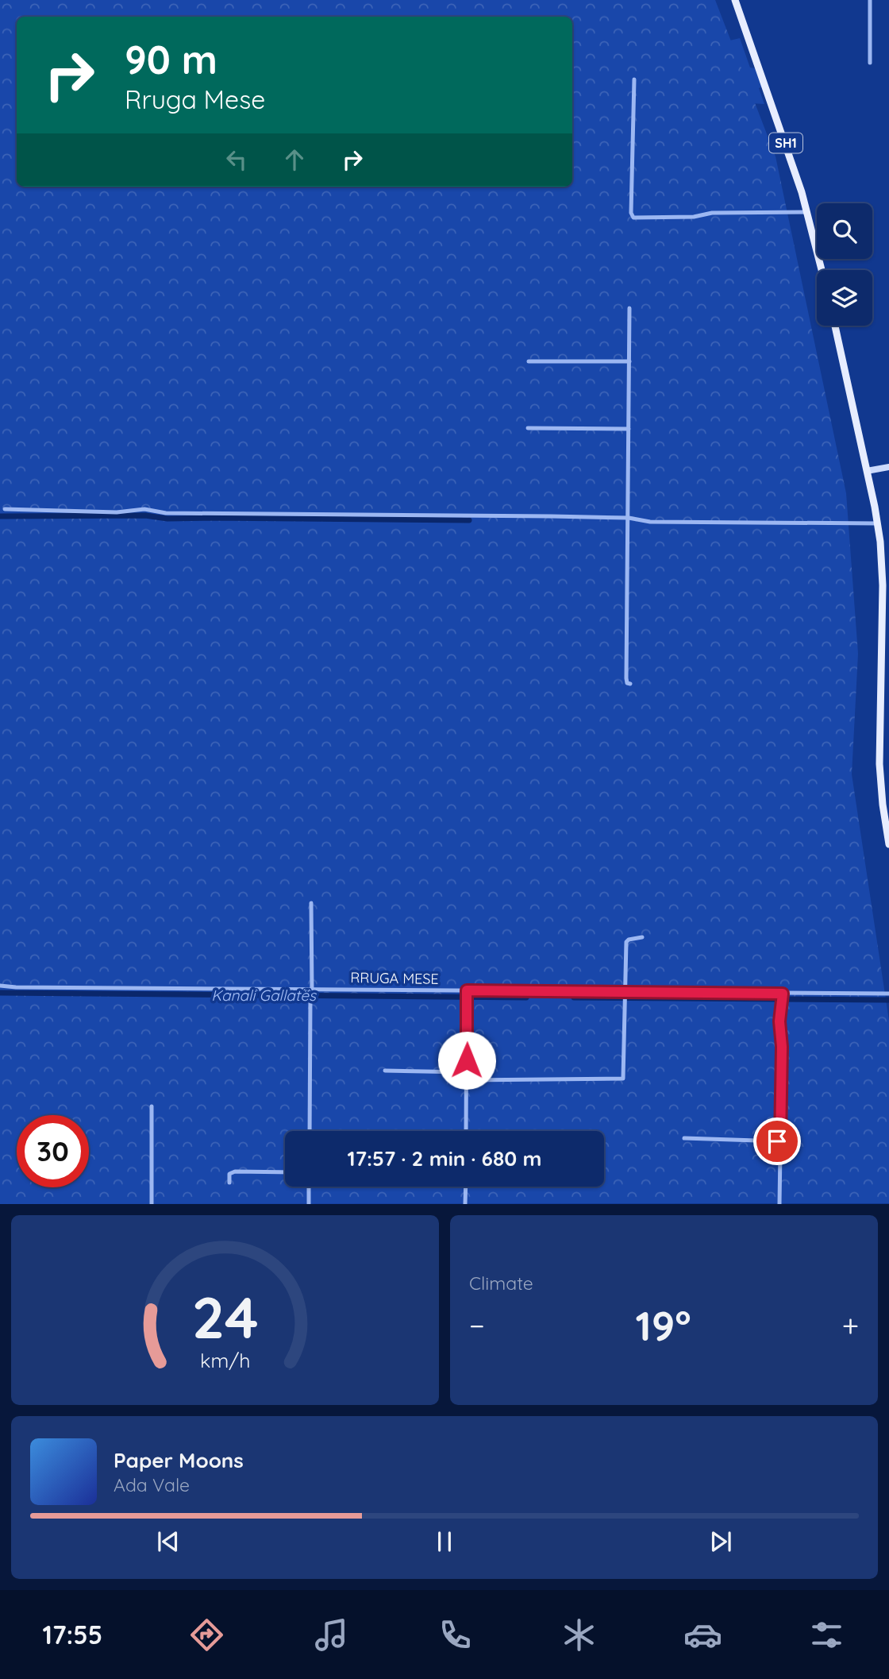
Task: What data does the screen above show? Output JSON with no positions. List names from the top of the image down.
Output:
{
  "streets": {
    "main road": ["SH1"],
    "street": ["RRUGA MESE"]
  },
  "water": ["Kanali Gallatës"],
  "page": {
    "turn": ["90 m", "Rruga Mese"],
    "limit": "30",
    "trip": "17:57 · 2 min · 680 m",
    "tile": "Climate",
    "heat": ["−", "19°", "+"],
    "song": ["Paper Moons", "Ada Vale"],
    "tabs": "17:55",
    "gauge": ["24", "km/h"]
  }
}
